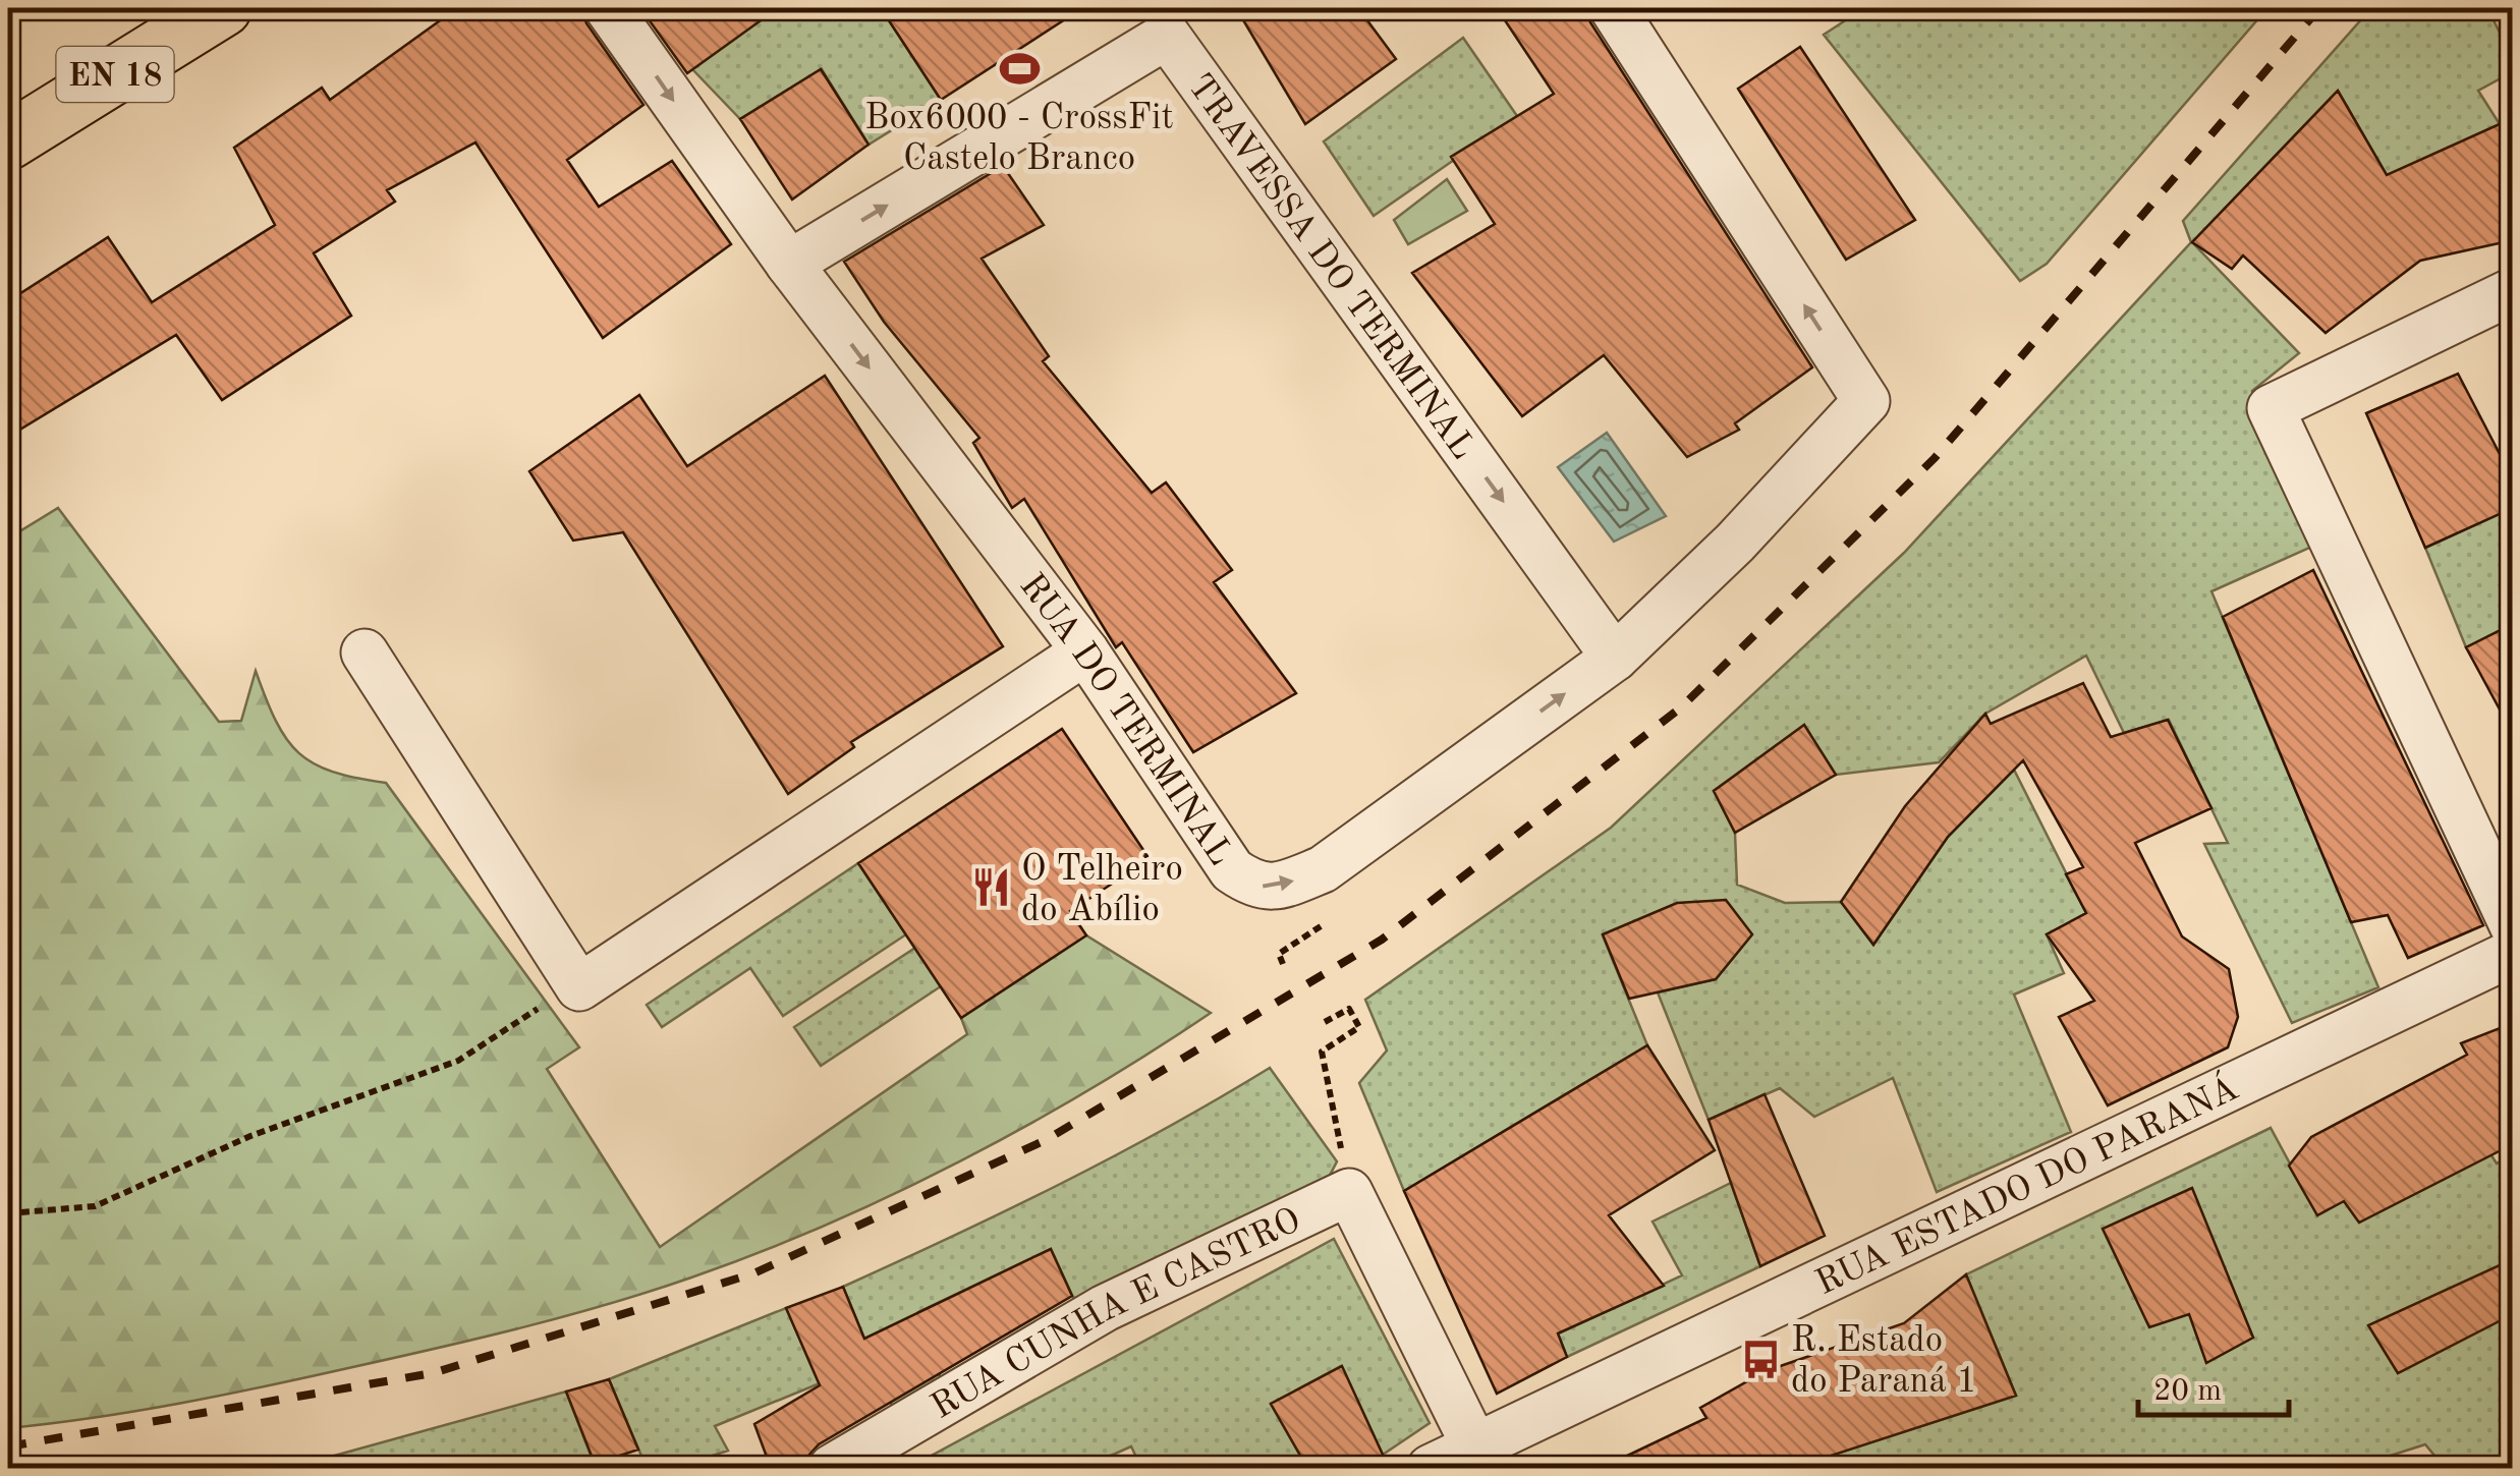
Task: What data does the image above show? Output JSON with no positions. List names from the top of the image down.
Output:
{
  "streets": {
    "main road": ["EN 18"],
    "street": [
      "TRAVESSA DO TERMINAL",
      "RUA DO TERMINAL",
      "RUA ESTADO DO PARANÁ",
      "RUA CUNHA E CASTRO"
    ]
  },
  "crossings": [
    ["TRAVESSA DO TERMINAL", "RUA DO TERMINAL"]
  ],
  "places": {
    "sports": ["Box6000 - CrossFit Castelo Branco"],
    "restaurant": ["O Telheiro do Abílio"],
    "bus stop": ["R. Estado do Paraná 1"]
  },
  "scale_bar": "20 m"
}
